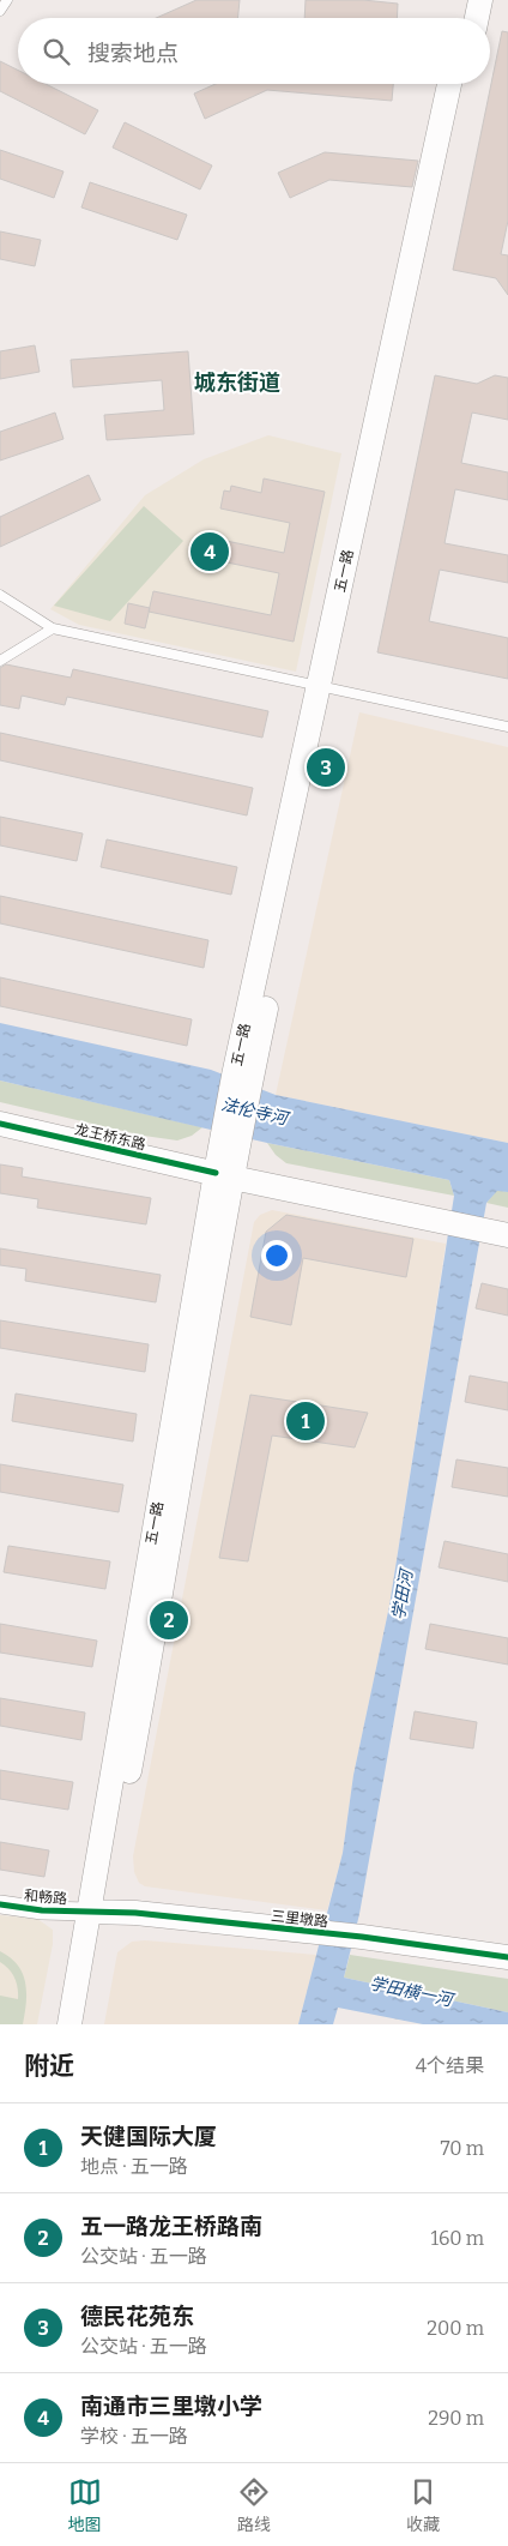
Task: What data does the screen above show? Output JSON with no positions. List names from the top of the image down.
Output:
{
  "streets": {
    "main road": ["五一路", "龙王桥东路", "三里墩路"],
    "street": ["和畅路"]
  },
  "crossings": [
    ["五一路", "龙王桥东路"],
    ["五一路", "和畅路"],
    ["五一路", "三里墩路"],
    ["和畅路", "三里墩路"]
  ],
  "districts": ["城东街道"],
  "water": ["法伦寺河", "学田河", "学田横一河"],
  "page": {
    "search": "搜索地点",
    "pins": [
      "4",
      "3",
      "1",
      "2"
    ],
    "heading": ["附近", "4个结果"],
    "list": [
      {
        "mark": "1",
        "name": "天健国际大厦",
        "note": "地点 · 五一路",
        "value": "70 m"
      },
      {
        "mark": "2",
        "name": "五一路龙王桥路南",
        "note": "公交站 · 五一路",
        "value": "160 m"
      },
      {
        "mark": "3",
        "name": "德民花苑东",
        "note": "公交站 · 五一路",
        "value": "200 m"
      },
      {
        "mark": "4",
        "name": "南通市三里墩小学",
        "note": "学校 · 五一路",
        "value": "290 m"
      }
    ],
    "nav": ["地图", "路线", "收藏"]
  }
}
